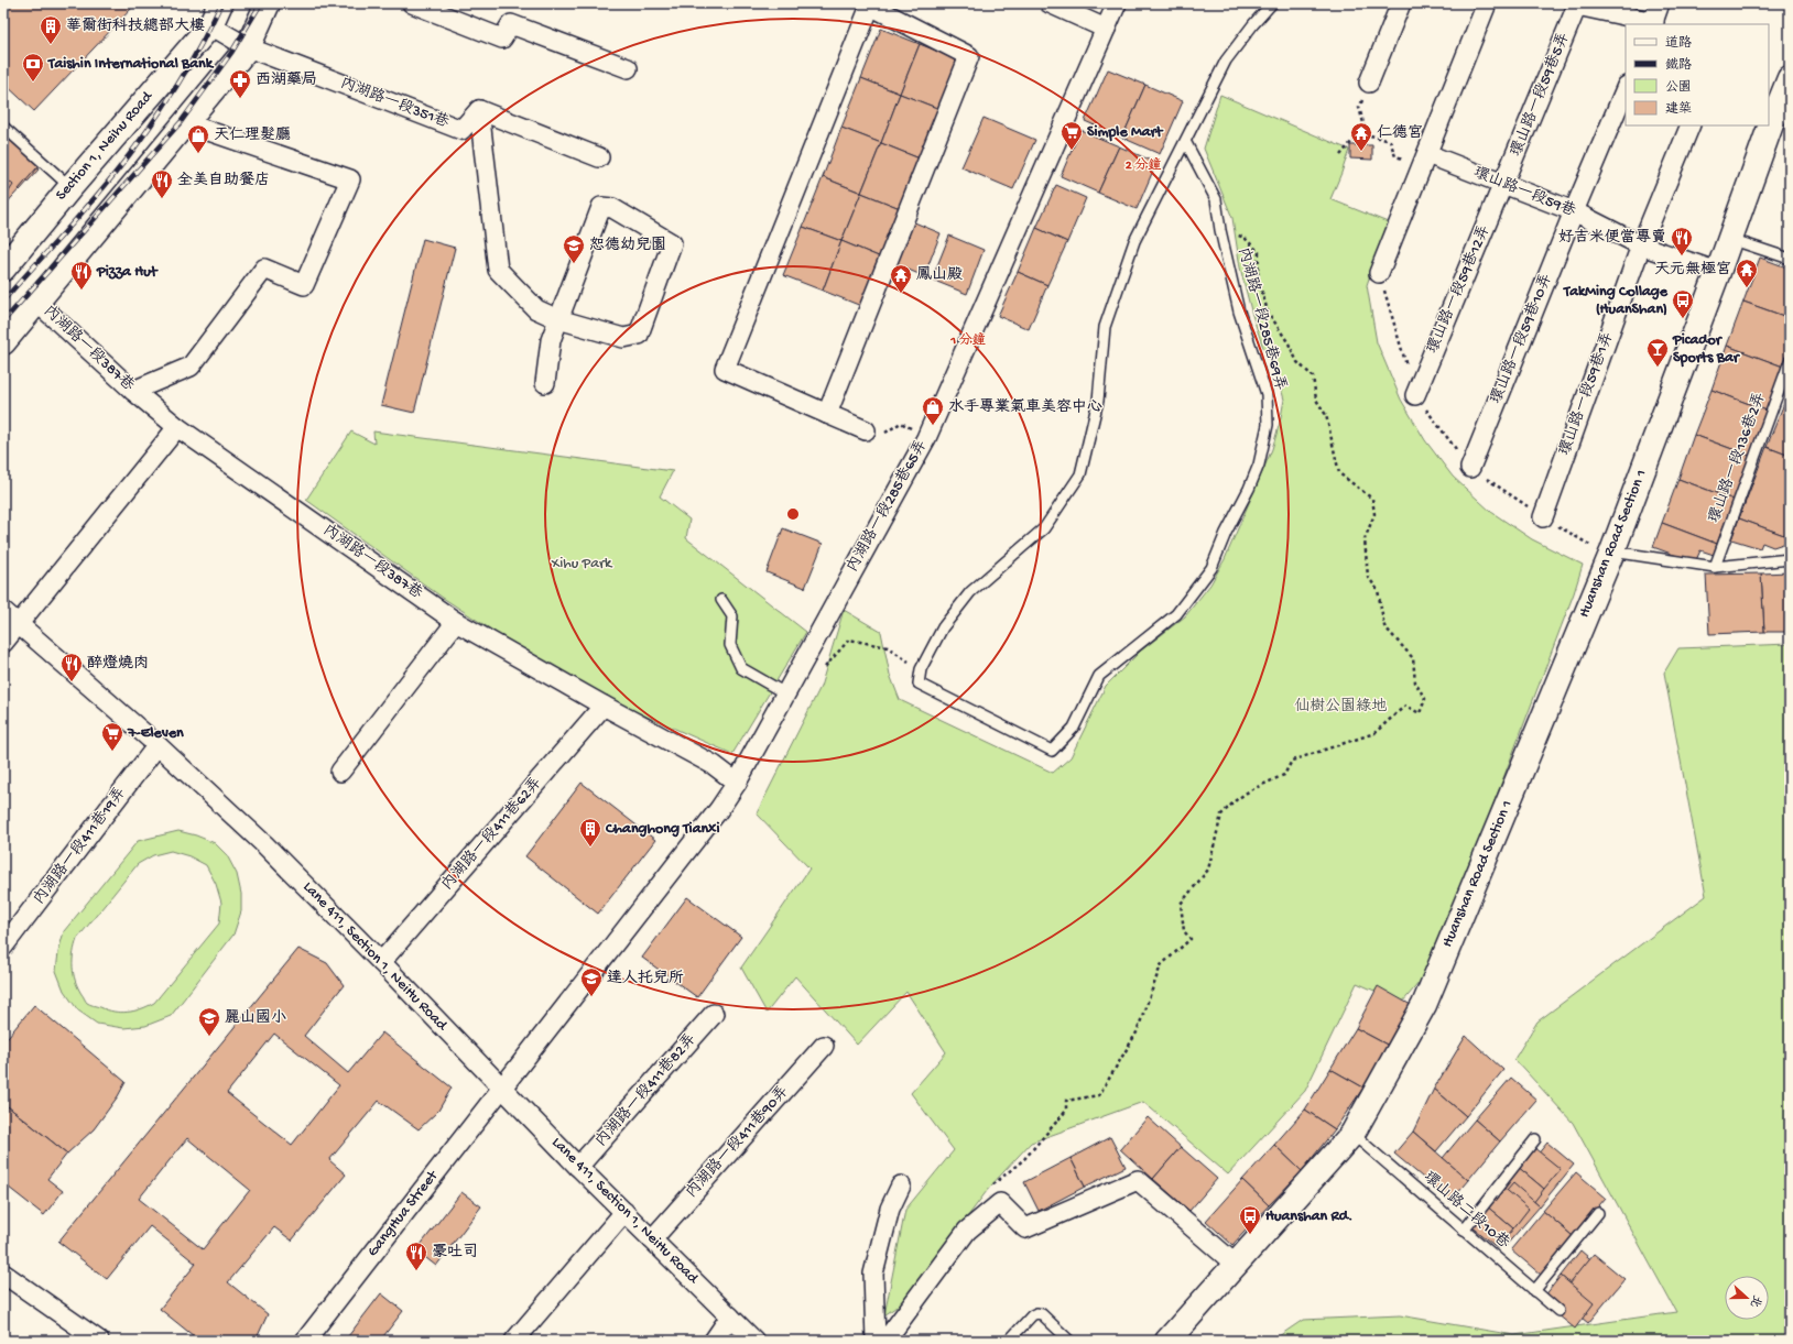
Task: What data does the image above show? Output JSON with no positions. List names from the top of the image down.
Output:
{
  "streets": {
    "street": [
      "環山路一段59巷5弄",
      "內湖路一段351巷",
      "Section 1, Neihu Road",
      "環山路一段59巷",
      "環山路一段59巷12弄",
      "環山路一段59巷10弄",
      "內湖路一段387巷",
      "環山路一段59巷1弄",
      "內湖路一段285巷65弄",
      "Huanshan Road Section 1",
      "內湖路一段411巷62弄",
      "內湖路一段411巷19弄",
      "Lane 411, Section 1, NeiHu Road",
      "內湖路一段411巷82弄",
      "內湖路一段411巷90弄",
      "GangHua Street"
    ],
    "lane": ["內湖路一段285巷69弄", "環山路一段136巷2弄", "環山路二段10巷"]
  },
  "crossings": [
    ["環山路一段59巷5弄", "環山路一段59巷"],
    ["環山路一段59巷5弄", "環山路一段59巷12弄"],
    ["內湖路一段351巷", "Section 1, Neihu Road"],
    ["環山路一段59巷", "環山路一段59巷12弄"],
    ["環山路一段59巷", "環山路一段59巷10弄"],
    ["環山路一段59巷", "環山路一段59巷1弄"],
    ["環山路一段59巷", "Huanshan Road Section 1"],
    ["內湖路一段387巷", "內湖路一段285巷65弄"],
    ["內湖路一段387巷", "內湖路一段411巷62弄"],
    ["內湖路一段387巷", "GangHua Street"],
    ["內湖路一段285巷65弄", "GangHua Street"],
    ["Huanshan Road Section 1", "環山路二段10巷"],
    ["內湖路一段411巷62弄", "Lane 411, Section 1, NeiHu Road"],
    ["內湖路一段411巷19弄", "Lane 411, Section 1, NeiHu Road"],
    ["Lane 411, Section 1, NeiHu Road", "內湖路一段411巷82弄"],
    ["Lane 411, Section 1, NeiHu Road", "內湖路一段411巷90弄"],
    ["Lane 411, Section 1, NeiHu Road", "GangHua Street"]
  ],
  "parks": ["Xihu Park", "仙樹公園綠地"],
  "places": {
    "building": ["華爾街科技總部大樓", "Changhong Tianxi"],
    "bank": ["Taishin International Bank"],
    "pharmacy": ["西湖藥局"],
    "supermarket": ["Simple Mart", "7-Eleven"],
    "temple": ["仁德宮", "天元無極宮", "鳳山殿"],
    "shop": ["天仁理髮廳", "水手專業氣車美容中心"],
    "restaurant": [
      "全美自助餐店",
      "好吉米便當專賣",
      "Pizza Hut",
      "醉燈燒肉",
      "豪吐司"
    ],
    "school or university": ["恕德幼兒園", "達人托兒所", "麗山國小"],
    "bus stop": ["TakMing Collage (HuanShan)", "Huanshan Rd."],
    "bar": ["Picador Sports Bar"]
  },
  "legend": [
    "道路",
    "鐵路",
    "公園",
    "建築"
  ],
  "north": "right",
  "rings": ["2 分鐘", "1 分鐘"]
}
